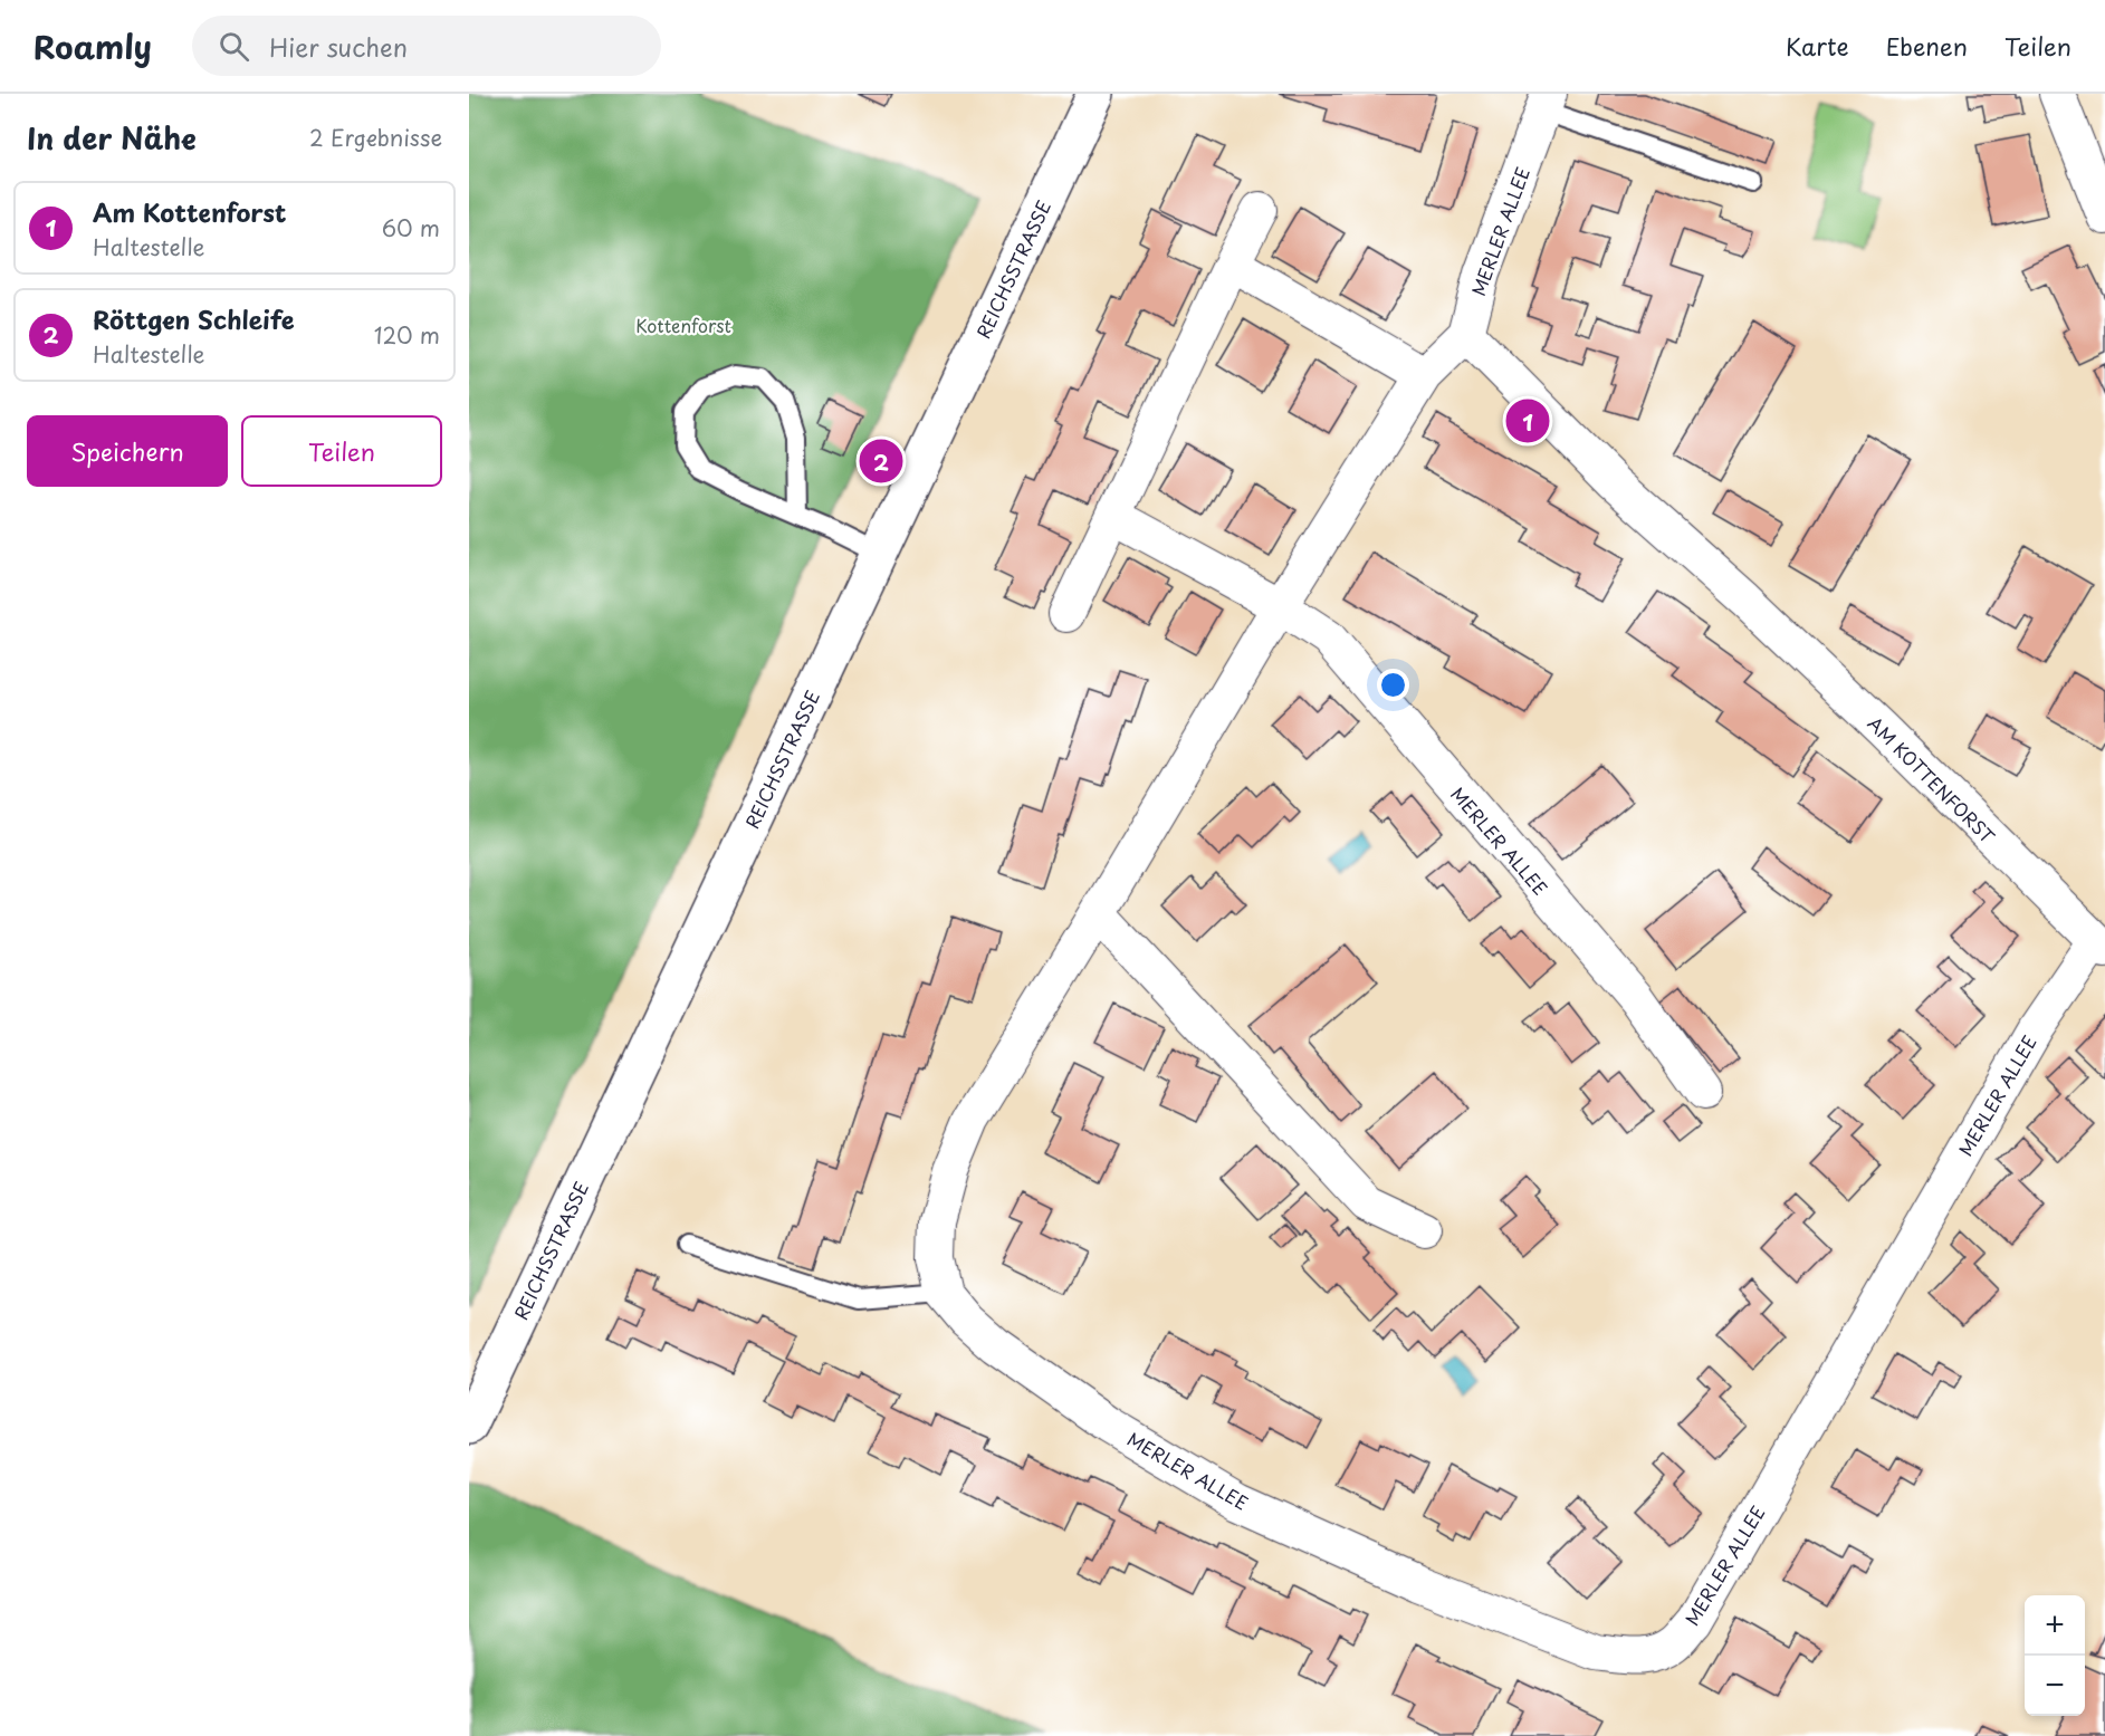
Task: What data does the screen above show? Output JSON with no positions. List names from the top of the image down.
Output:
{
  "streets": {
    "main road": ["REICHSSTRASSE"],
    "street": ["MERLER ALLEE", "AM KOTTENFORST"]
  },
  "crossings": [
    ["MERLER ALLEE", "AM KOTTENFORST"]
  ],
  "parks": ["Kottenforst"],
  "page": {
    "header": "Roamly",
    "search": "Hier suchen",
    "nav": ["Karte", "Ebenen", "Teilen"],
    "heading": ["In der Nähe", "2 Ergebnisse"],
    "list": [
      {
        "mark": "1",
        "name": "Am Kottenforst",
        "note": "Haltestelle",
        "value": "60 m"
      },
      {
        "mark": "2",
        "name": "Röttgen Schleife",
        "note": "Haltestelle",
        "value": "120 m"
      }
    ],
    "buttons": ["Speichern", "Teilen"],
    "pins": ["1", "2"],
    "map_buttons": ["+", "−"]
  }
}
